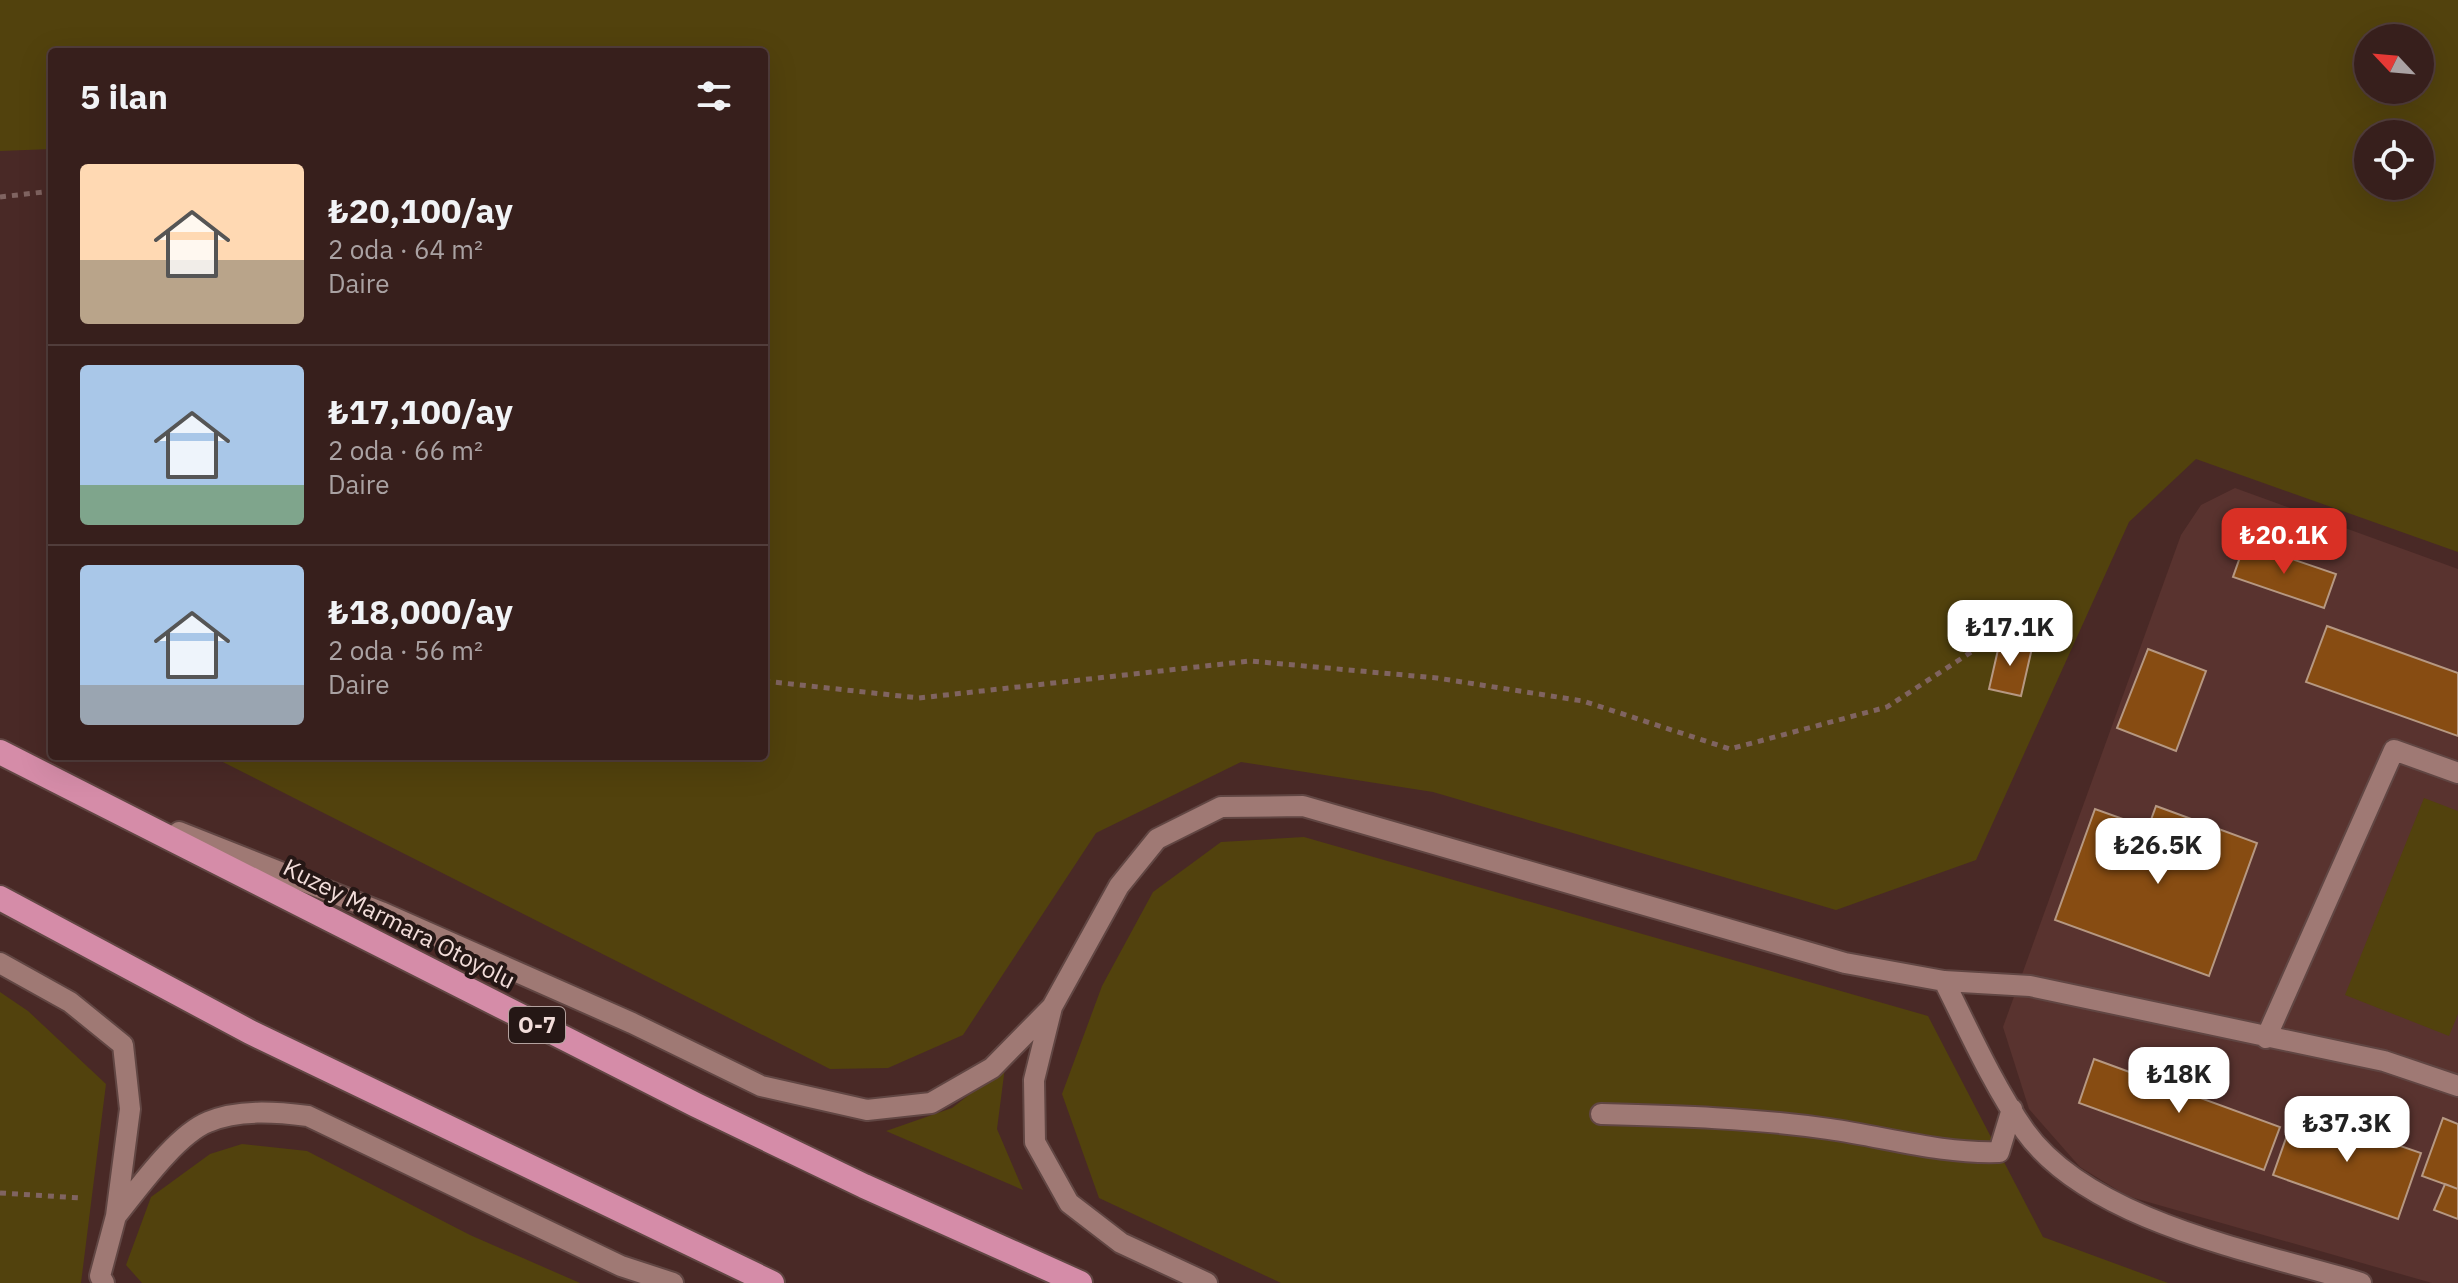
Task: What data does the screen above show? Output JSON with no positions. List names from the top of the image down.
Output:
{
  "streets": {
    "highway": ["Kuzey Marmara Otoyolu", "O-7"]
  },
  "north": "top left",
  "page": {
    "heading": "5 ilan",
    "list": [
      {
        "name": "₺20,100/ay",
        "note": "2 oda · 64 m² · Daire"
      },
      {
        "name": "₺17,100/ay",
        "note": "2 oda · 66 m² · Daire"
      },
      {
        "name": "₺18,000/ay",
        "note": "2 oda · 56 m² · Daire"
      }
    ],
    "price": [
      "₺20.1K",
      "₺17.1K",
      "₺26.5K",
      "₺18K",
      "₺37.3K"
    ]
  }
}
